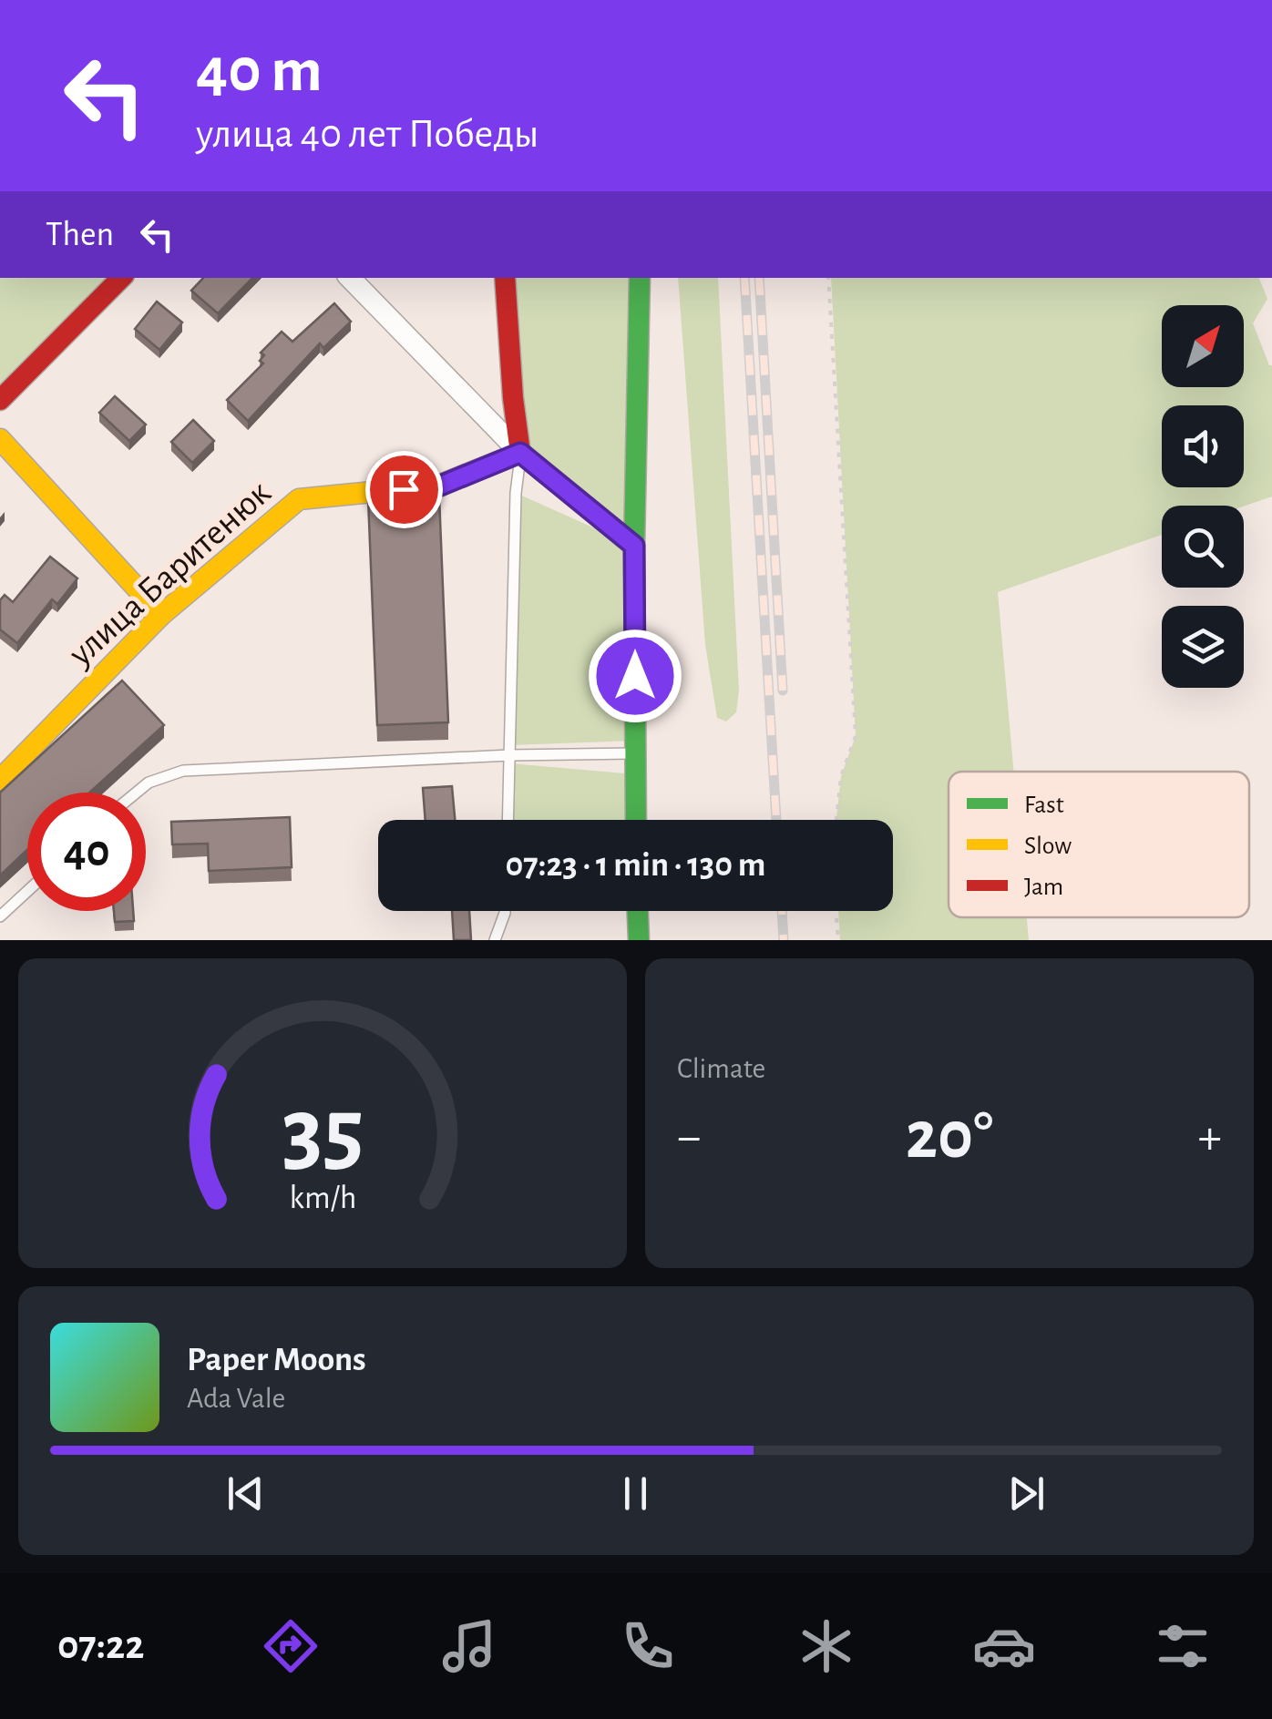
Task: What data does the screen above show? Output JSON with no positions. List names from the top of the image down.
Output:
{
  "streets": {
    "street": ["улица Баритенюк"]
  },
  "legend": ["Fast", "Slow", "Jam"],
  "north": "top right",
  "page": {
    "turn": ["40 m", "улица 40 лет Победы"],
    "then": "Then",
    "limit": "40",
    "trip": "07:23 · 1 min · 130 m",
    "tile": "Climate",
    "heat": ["−", "20°", "+"],
    "song": ["Paper Moons", "Ada Vale"],
    "tabs": "07:22",
    "gauge": ["35", "km/h"]
  }
}
